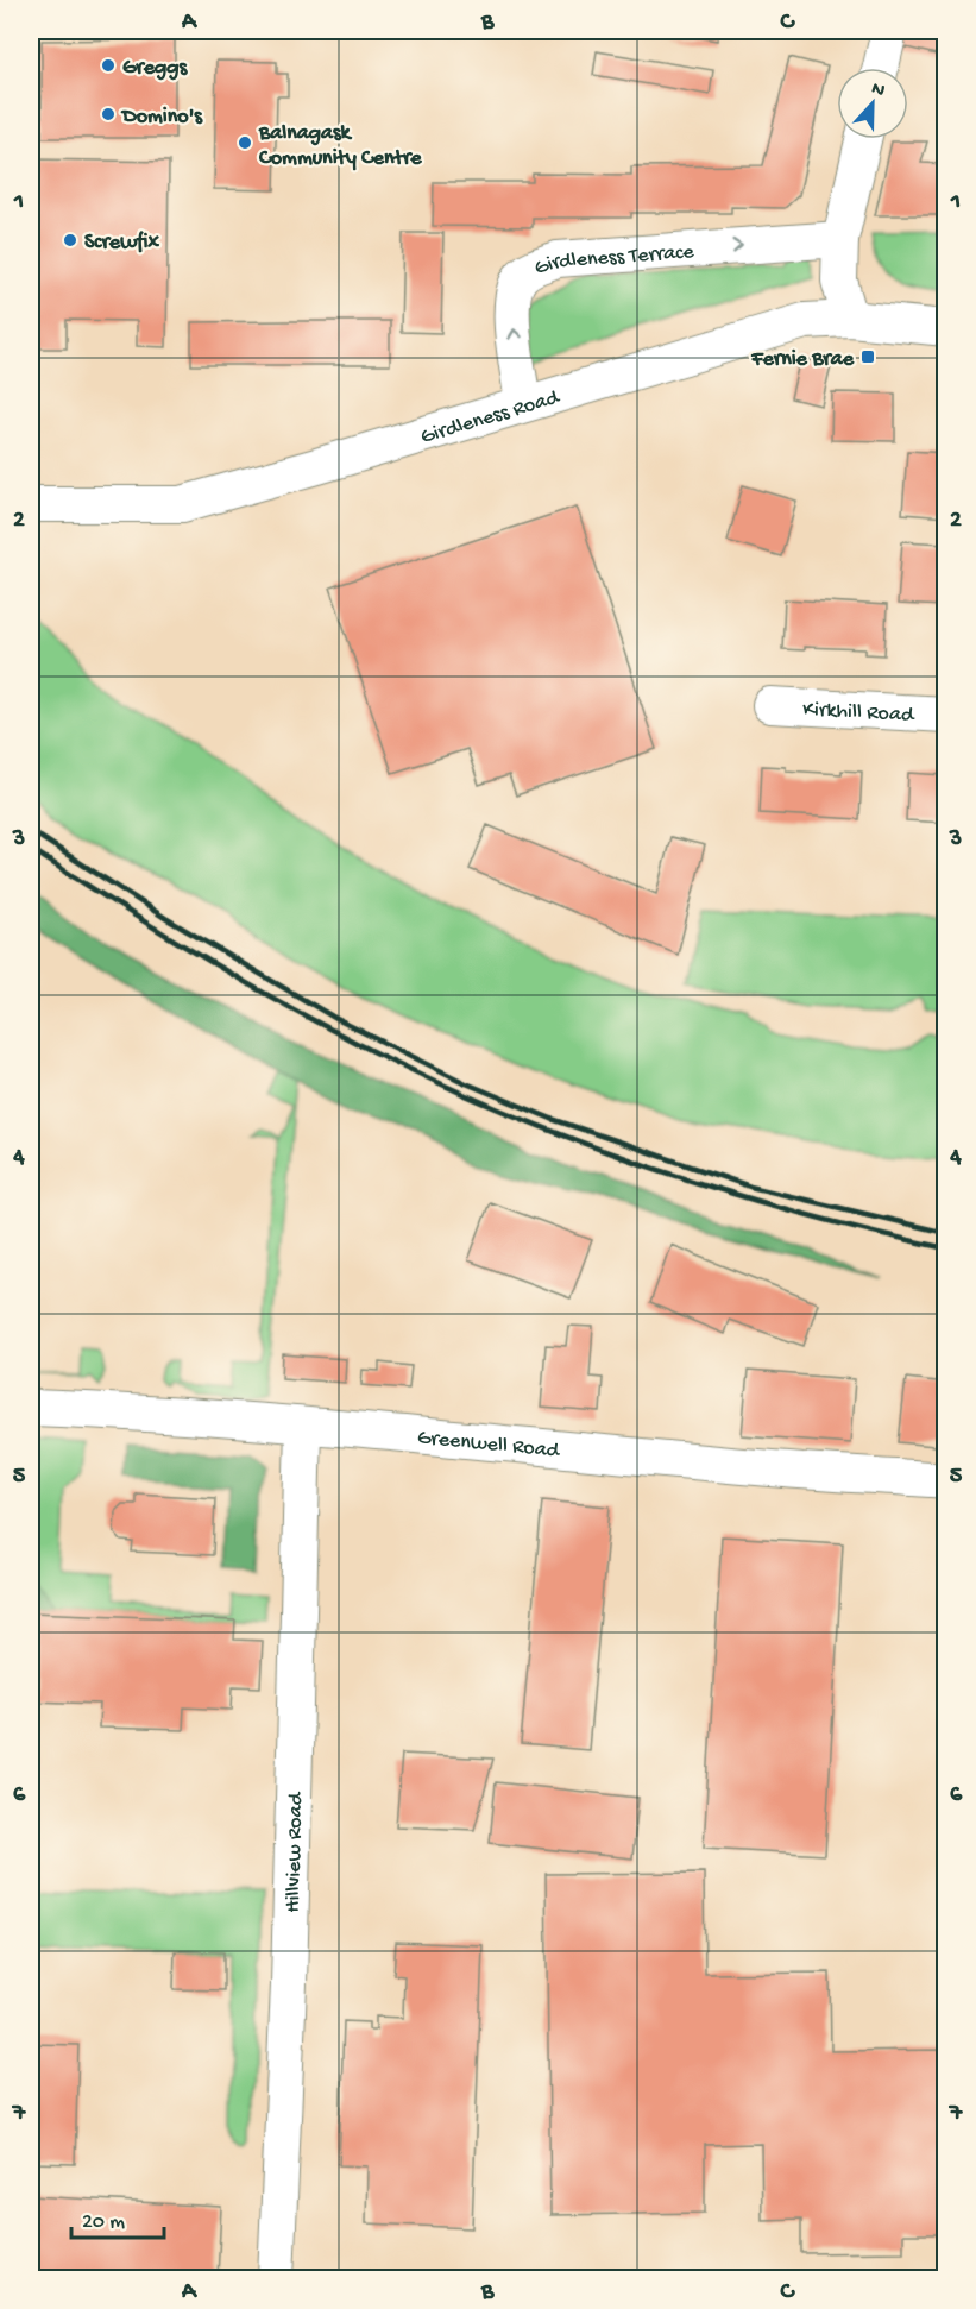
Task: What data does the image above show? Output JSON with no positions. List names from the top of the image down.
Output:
{
  "streets": {
    "street": [
      "Girdleness Terrace",
      "Girdleness Road",
      "Kirkhill Road",
      "Greenwell Road",
      "Hillview Road"
    ]
  },
  "crossings": [
    ["Girdleness Terrace", "Girdleness Road"],
    ["Greenwell Road", "Hillview Road"]
  ],
  "places": {
    "other": [
      "Greggs",
      "Domino's",
      "Balnagask Community Centre",
      "Screwfix"
    ],
    "transit": ["Fernie Brae"]
  },
  "scale_bar": "20 m",
  "north": "top",
  "grid": {
    "columns": ["A", "B", "C"],
    "rows": [
      "1",
      "2",
      "3",
      "4",
      "5",
      "6",
      "7"
    ]
  }
}
